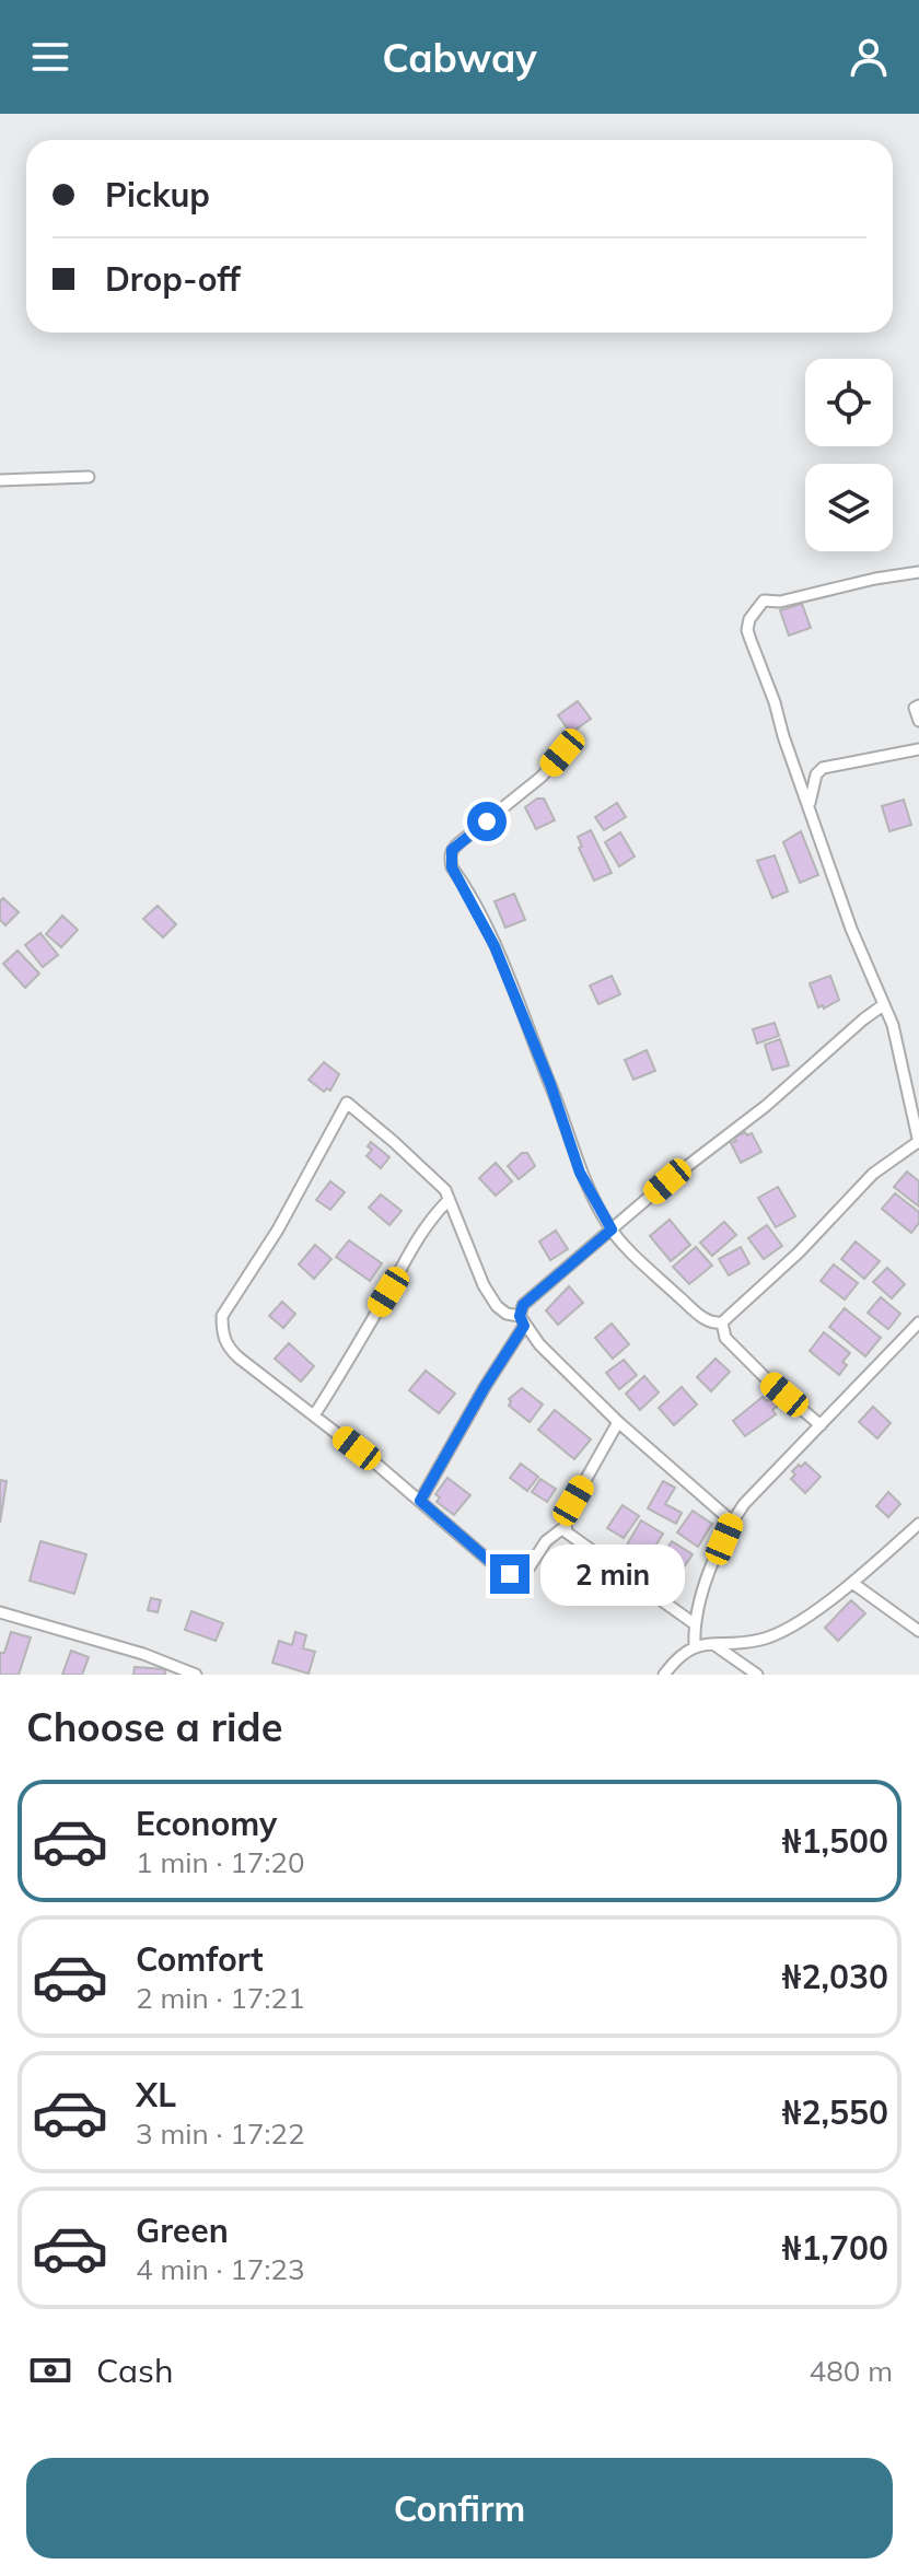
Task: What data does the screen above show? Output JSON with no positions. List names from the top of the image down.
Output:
{
  "page": {
    "header": "Cabway",
    "banner": ["Pickup", "Drop-off"],
    "bubble": "2 min",
    "heading": "Choose a ride",
    "list": [
      {
        "name": "Economy",
        "note": "1 min · 17:20",
        "value": "₦1,500"
      },
      {
        "name": "Comfort",
        "note": "2 min · 17:21",
        "value": "₦2,030"
      },
      {
        "name": "XL",
        "note": "3 min · 17:22",
        "value": "₦2,550"
      },
      {
        "name": "Green",
        "note": "4 min · 17:23",
        "value": "₦1,700"
      }
    ],
    "pay": ["Cash", "480 m"],
    "buttons": "Confirm"
  }
}
